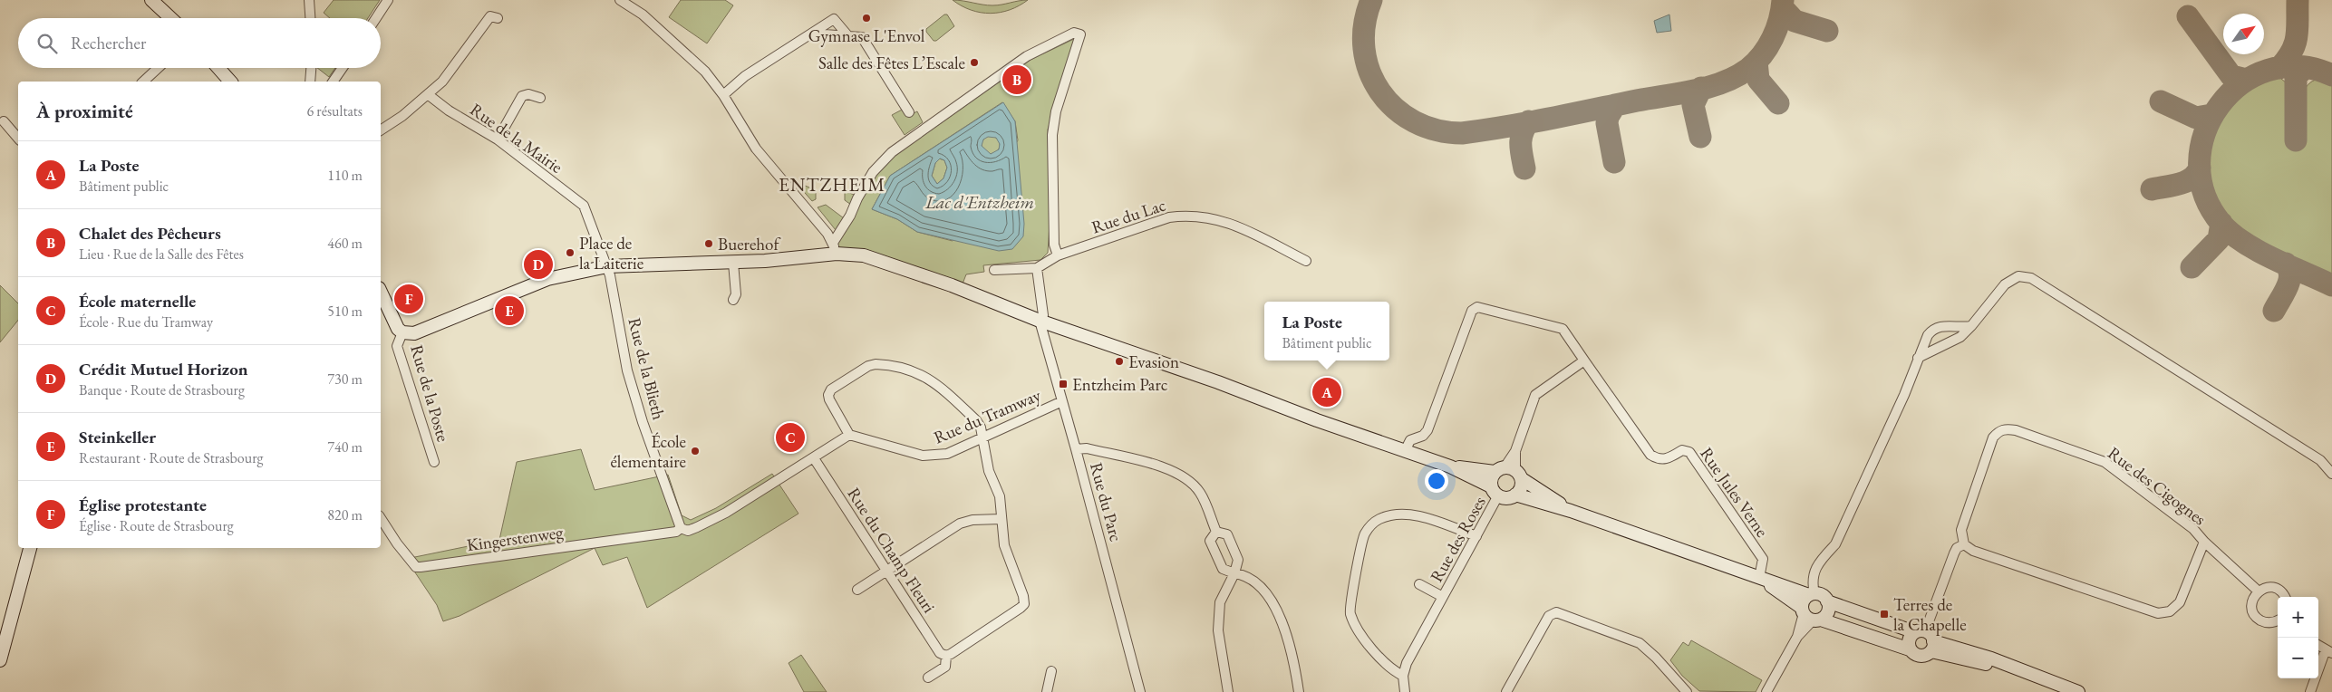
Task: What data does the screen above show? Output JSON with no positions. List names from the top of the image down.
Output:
{
  "streets": {
    "street": [
      "Rue de la Mairie",
      "Rue du Lac",
      "Rue de la Blieth",
      "Rue de la Poste",
      "Rue du Tramway",
      "Rue des Cigognes",
      "Rue Jules Verne",
      "Rue du Parc",
      "Kingerstenweg",
      "Rue des Roses",
      "Rue du Champ Fleuri"
    ]
  },
  "crossings": [
    ["Rue de la Mairie", "Rue de la Blieth"],
    ["Rue de la Blieth", "Kingerstenweg"],
    ["Rue du Tramway", "Rue du Parc"]
  ],
  "districts": ["ENTZHEIM"],
  "water": ["Lac d'Entzheim"],
  "places": {
    "other": [
      "Gymnase L'Envol",
      "Salle des Fêtes L’Escale",
      "Buerehof",
      "Place de la Laiterie",
      "Evasion",
      "École élementaire"
    ],
    "transit": ["Entzheim Parc", "Terres de la Chapelle"]
  },
  "north": "top right",
  "page": {
    "search": "Rechercher",
    "pins": [
      "B",
      "D",
      "F",
      "E",
      "A",
      "C"
    ],
    "heading": ["À proximité", "6 résultats"],
    "list": [
      {
        "mark": "A",
        "name": "La Poste",
        "note": "Bâtiment public",
        "value": "110 m"
      },
      {
        "mark": "B",
        "name": "Chalet des Pêcheurs",
        "note": "Lieu · Rue de la Salle des Fêtes",
        "value": "460 m"
      },
      {
        "mark": "C",
        "name": "École maternelle",
        "note": "École · Rue du Tramway",
        "value": "510 m"
      },
      {
        "mark": "D",
        "name": "Crédit Mutuel Horizon",
        "note": "Banque · Route de Strasbourg",
        "value": "730 m"
      },
      {
        "mark": "E",
        "name": "Steinkeller",
        "note": "Restaurant · Route de Strasbourg",
        "value": "740 m"
      },
      {
        "mark": "F",
        "name": "Église protestante",
        "note": "Église · Route de Strasbourg",
        "value": "820 m"
      }
    ],
    "popup": ["La Poste", "Bâtiment public"],
    "map_buttons": ["+", "−"]
  }
}
